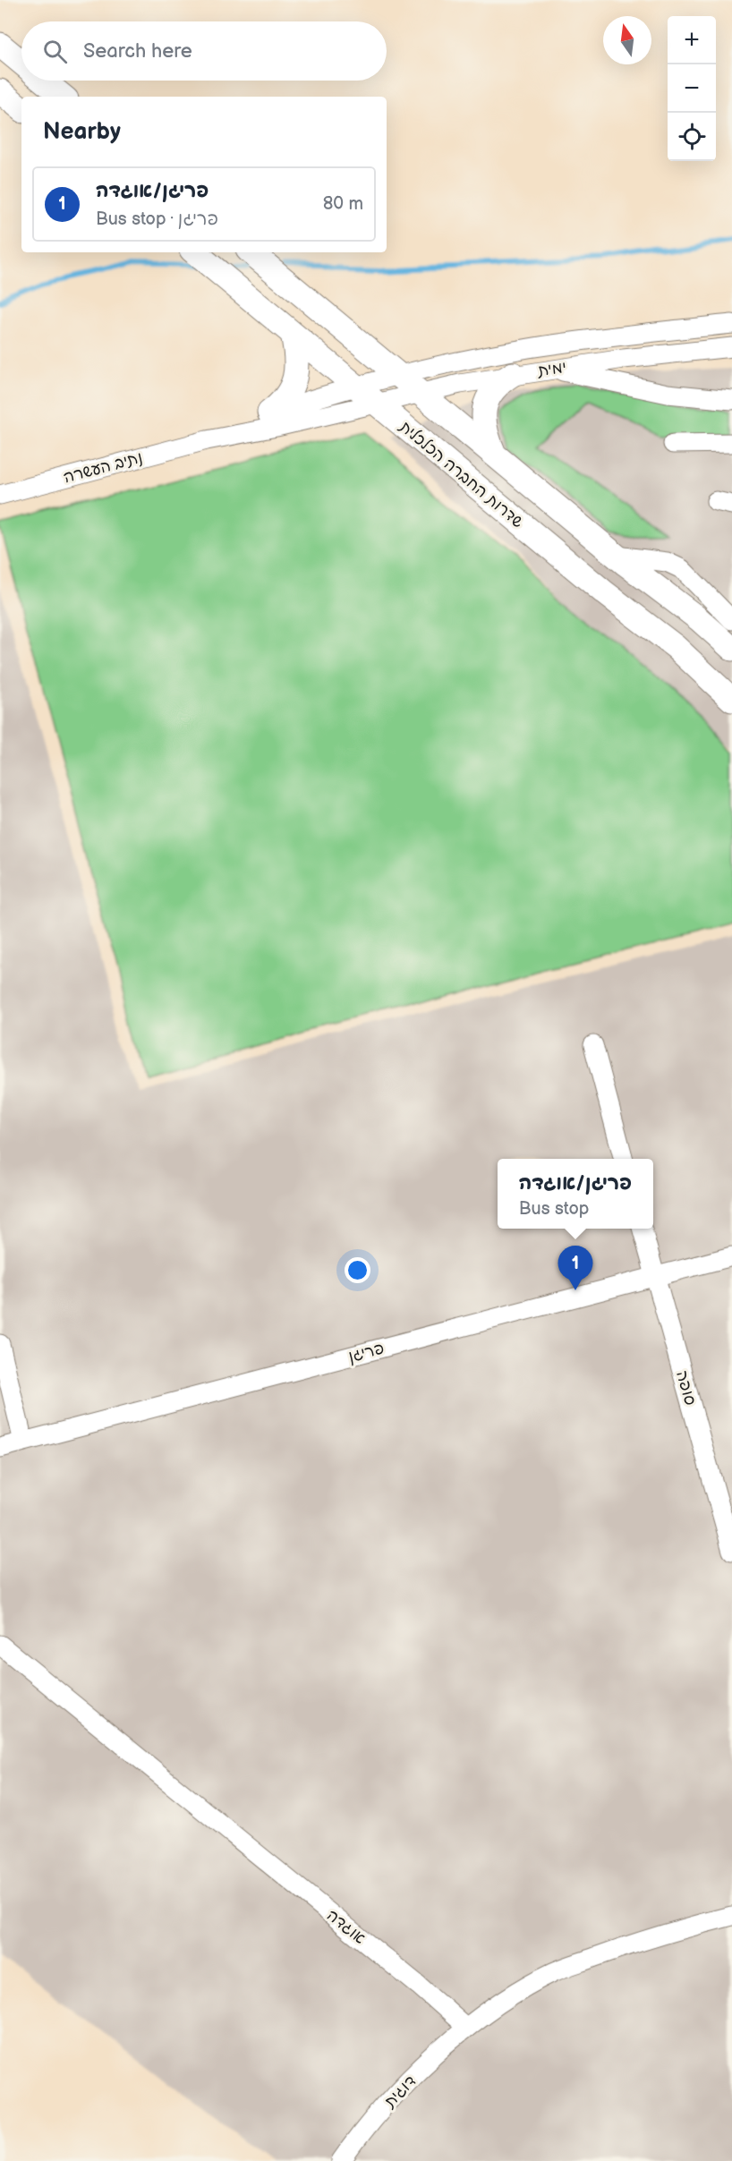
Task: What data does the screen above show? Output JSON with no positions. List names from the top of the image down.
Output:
{
  "streets": {
    "main road": ["שדרות החברה הכלכלית"],
    "street": [
      "ימית",
      "נתיב העשרה",
      "פריגן",
      "סופה",
      "אוגדה",
      "דוגית"
    ]
  },
  "crossings": [
    ["ימית", "נתיב העשרה"],
    ["ימית", "שדרות החברה הכלכלית"],
    ["נתיב העשרה", "שדרות החברה הכלכלית"],
    ["פריגן", "סופה"],
    ["אוגדה", "דוגית"]
  ],
  "north": "top",
  "page": {
    "map_buttons": ["+", "−"],
    "search": "Search here",
    "heading": "Nearby",
    "list": [
      {
        "mark": "1",
        "name": "פריגן/אוגדה",
        "note": "Bus stop · פריגן",
        "value": "80 m"
      }
    ],
    "popup": ["פריגן/אוגדה", "Bus stop"],
    "pins": "1"
  }
}
